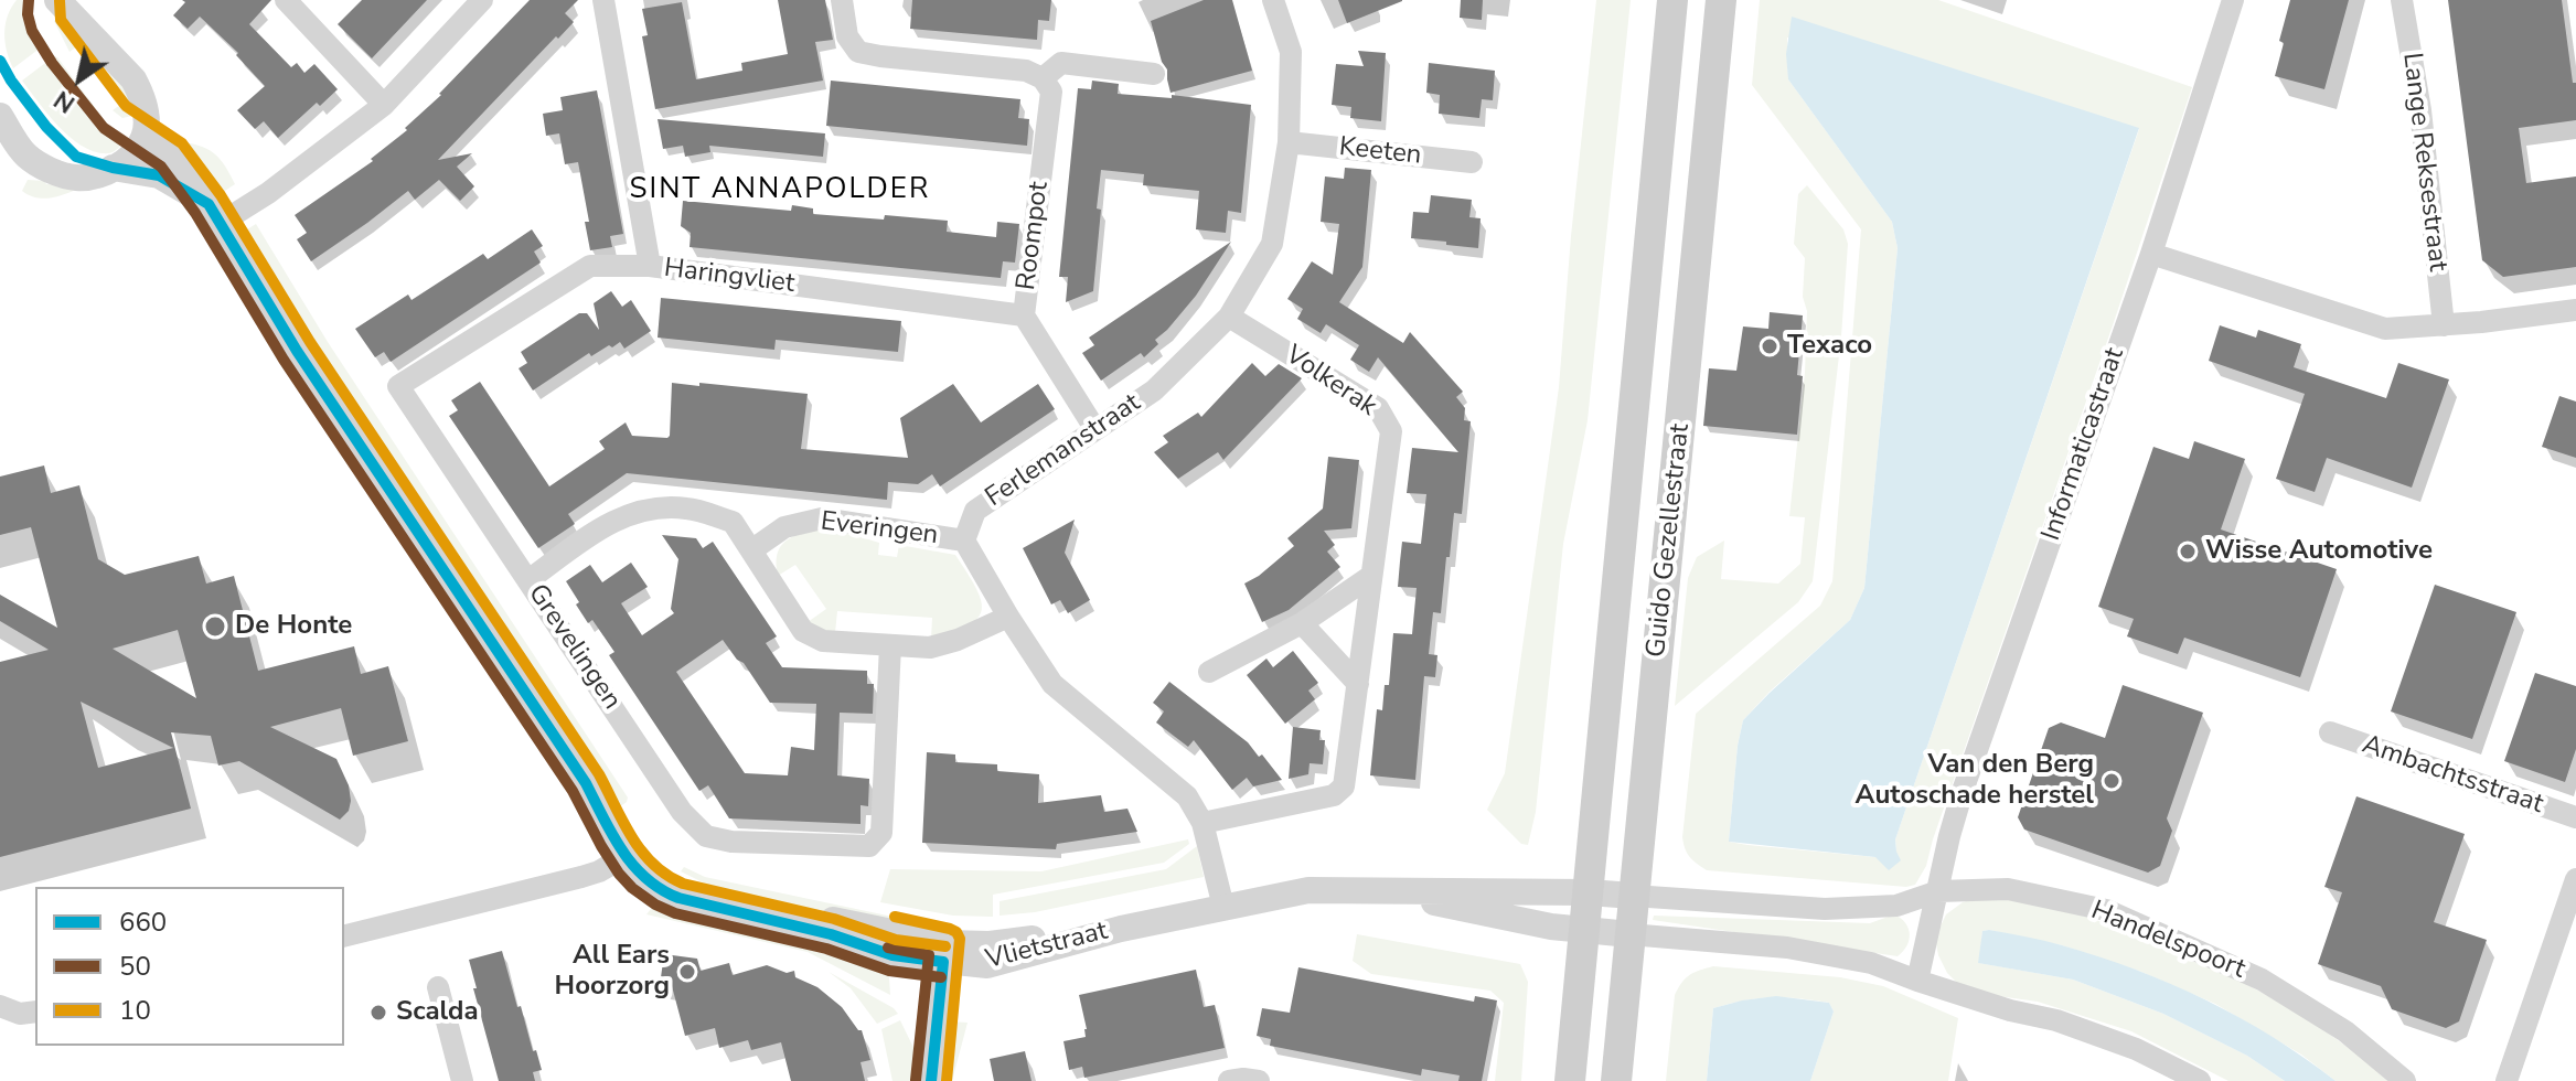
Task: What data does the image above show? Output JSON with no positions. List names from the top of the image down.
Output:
{
  "streets": {
    "main road": ["Guido Gezellestraat"],
    "street": [
      "Keeten",
      "Lange Reksestraat",
      "Roompot",
      "Haringvliet",
      "Volkerak",
      "Informaticastraat",
      "Ferlemanstraat",
      "Everingen",
      "Grevelingen",
      "Ambachtsstraat",
      "Handelspoort",
      "Vlietstraat"
    ]
  },
  "crossings": [
    ["Keeten", "Ferlemanstraat"],
    ["Roompot", "Haringvliet"],
    ["Roompot", "Ferlemanstraat"],
    ["Haringvliet", "Grevelingen"],
    ["Volkerak", "Ferlemanstraat"],
    ["Informaticastraat", "Handelspoort"],
    ["Ferlemanstraat", "Everingen"],
    ["Guido Gezellestraat", "Vlietstraat"]
  ],
  "districts": ["SINT ANNAPOLDER"],
  "places": [
    "Texaco",
    "Wisse Automotive",
    "De Honte",
    "Van den Berg Autoschade herstel",
    "All Ears Hoorzorg",
    "Scalda"
  ],
  "lines": ["transit line 50", "transit line 10", "transit line 660"],
  "legend": ["660", "50", "10"],
  "north": "bottom left"
}
